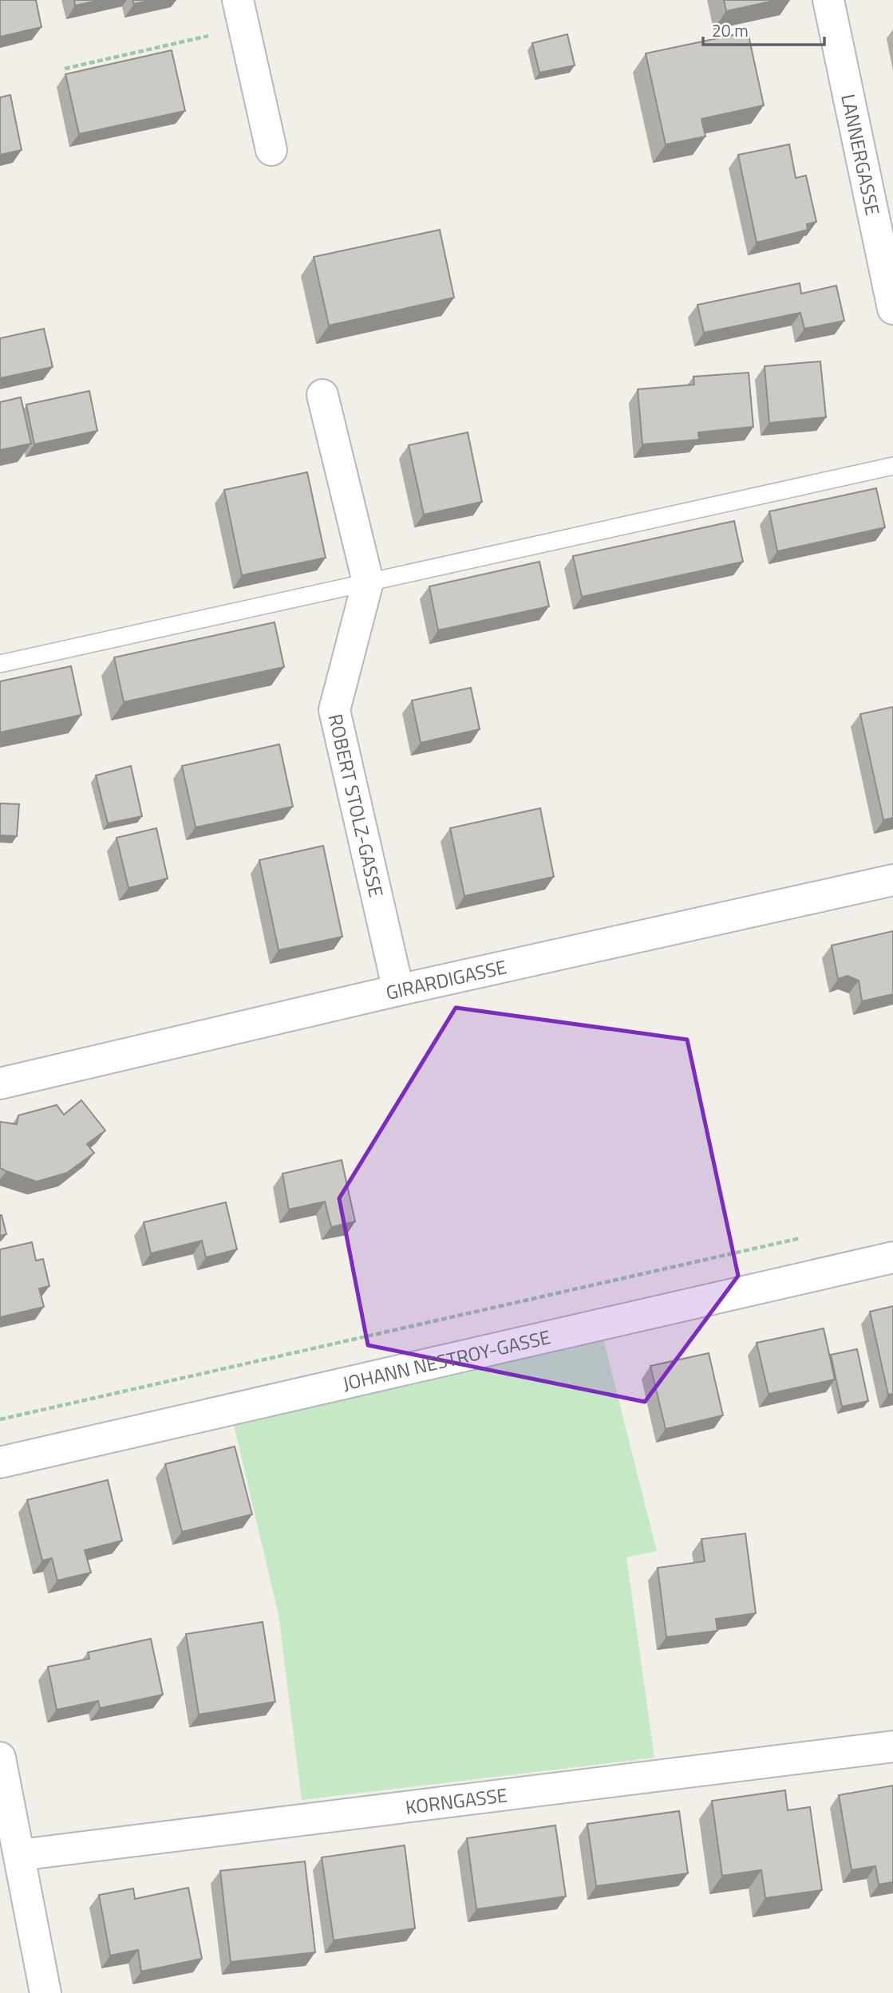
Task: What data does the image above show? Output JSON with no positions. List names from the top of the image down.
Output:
{
  "streets": {
    "street": [
      "LANNERGASSE",
      "ROBERT STOLZ-GASSE",
      "GIRARDIGASSE",
      "JOHANN NESTROY-GASSE",
      "KORNGASSE"
    ]
  },
  "crossings": [
    ["ROBERT STOLZ-GASSE", "GIRARDIGASSE"]
  ],
  "scale_bar": "20 m"
}
